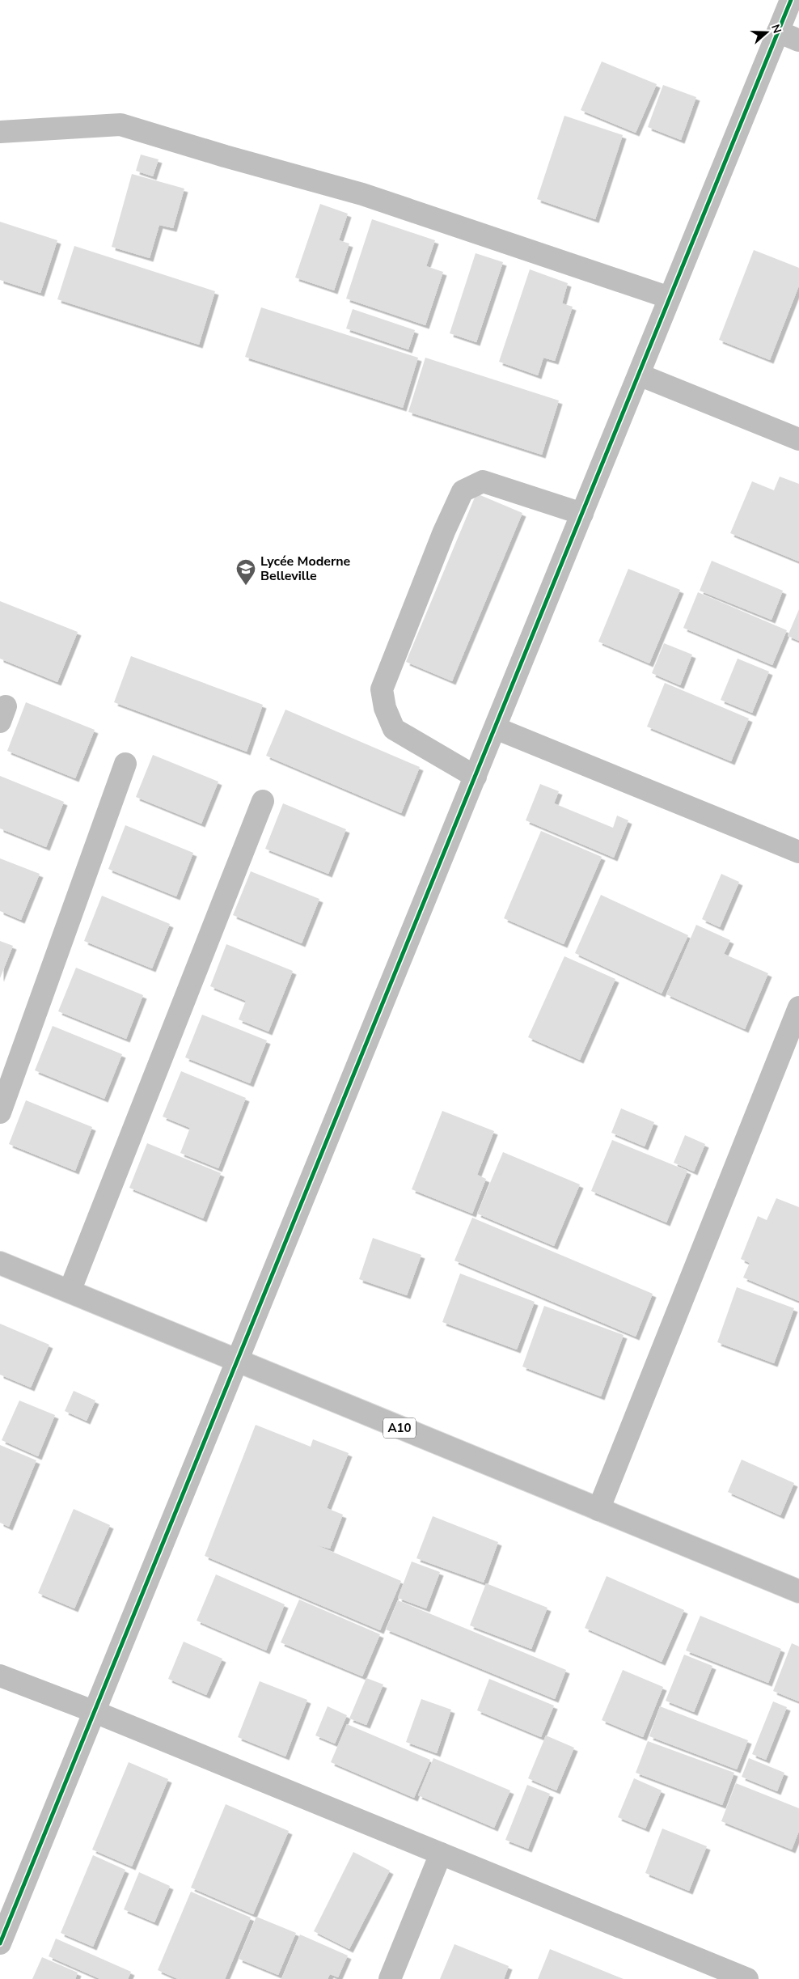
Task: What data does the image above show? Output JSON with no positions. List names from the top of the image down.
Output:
{
  "streets": {
    "street": ["A10"]
  },
  "places": {
    "school or university": ["Lycée Moderne Belleville"]
  },
  "north": "right"
}
